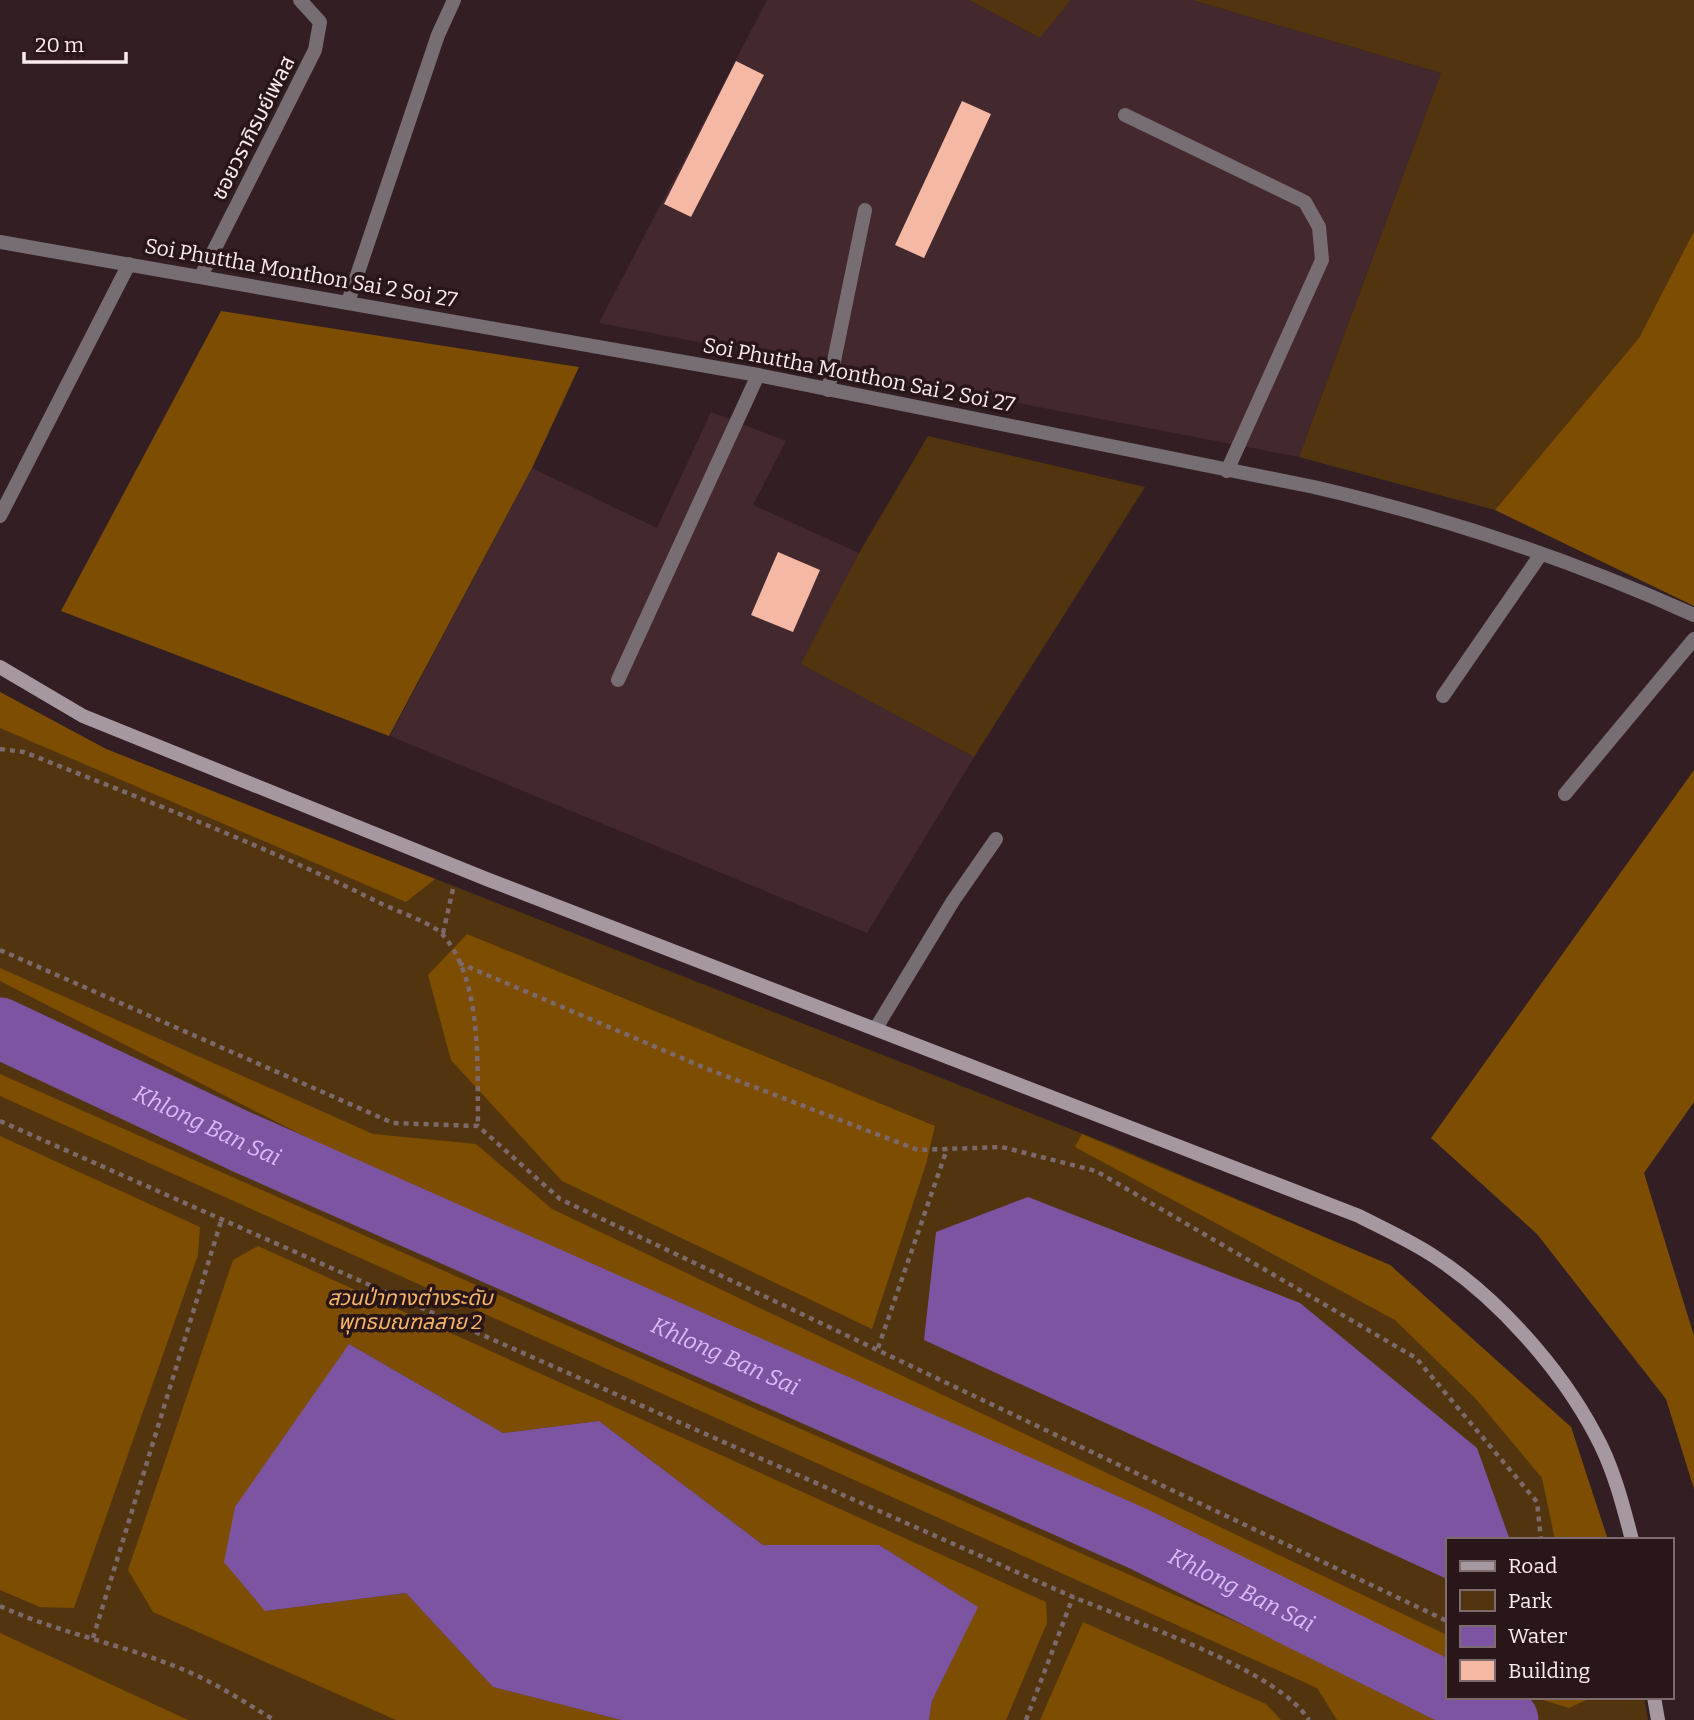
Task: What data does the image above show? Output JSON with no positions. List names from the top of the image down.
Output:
{
  "streets": {
    "street": ["ซอยวราภิรมย์เพลส", "Soi Phuttha Monthon Sai 2 Soi 27"]
  },
  "crossings": [
    ["ซอยวราภิรมย์เพลส", "Soi Phuttha Monthon Sai 2 Soi 27"]
  ],
  "water": ["Khlong Ban Sai"],
  "parks": ["สวนป่าทางต่างระดับ พุทธมณฑลสาย 2"],
  "legend": [
    "Road",
    "Park",
    "Water",
    "Building"
  ],
  "scale_bar": "20 m"
}
